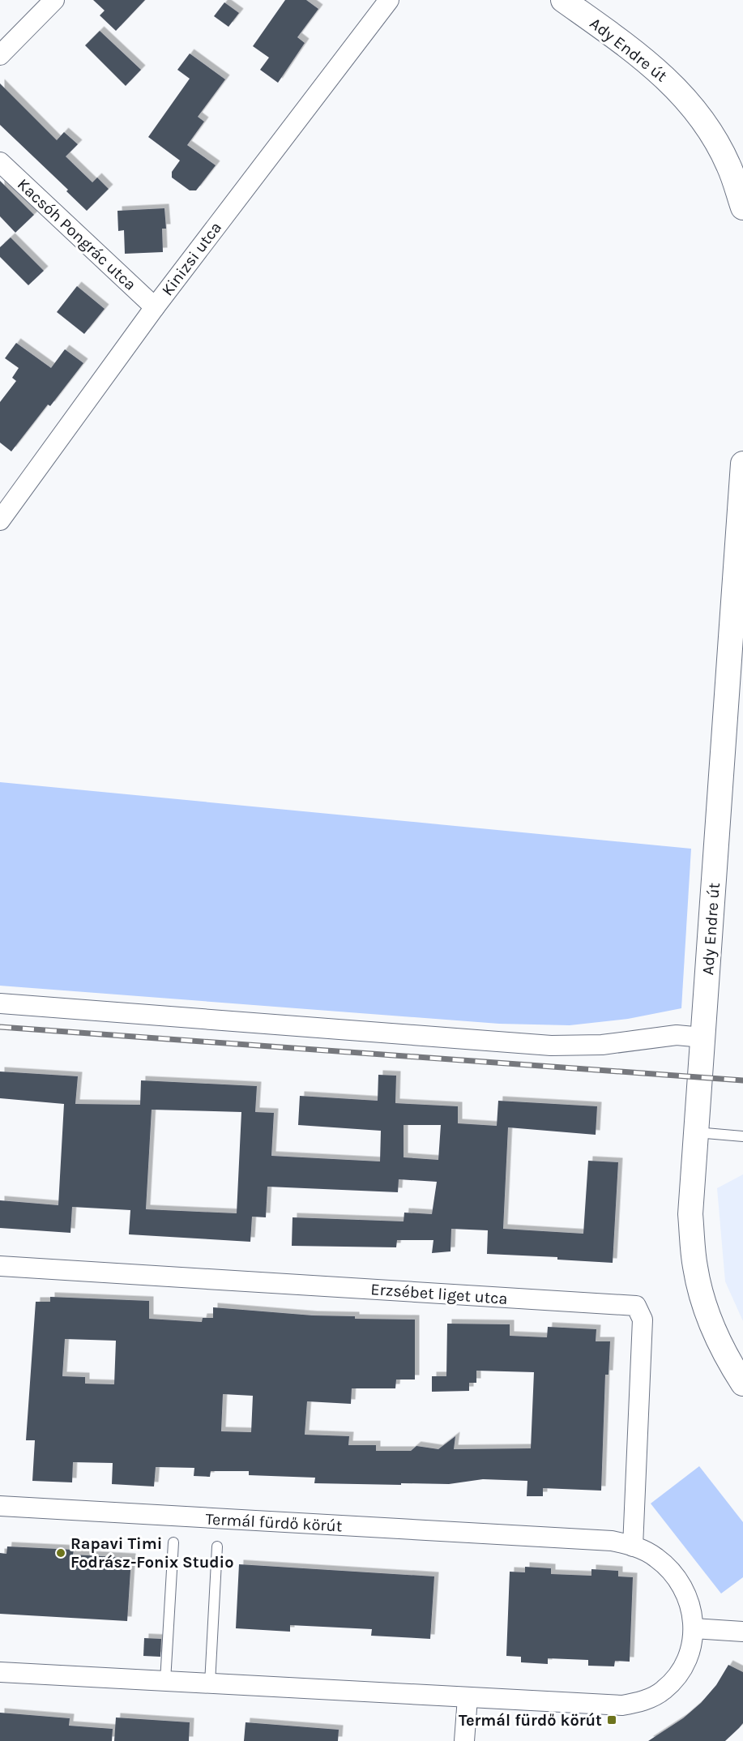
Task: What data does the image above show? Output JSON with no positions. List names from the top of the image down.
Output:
{
  "streets": {
    "street": [
      "Ady Endre út",
      "Kacsóh Pongrác utca",
      "Kinizsi utca",
      "Erzsébet liget utca",
      "Termál fürdő körút"
    ]
  },
  "crossings": [
    ["Kacsóh Pongrác utca", "Kinizsi utca"],
    ["Erzsébet liget utca", "Termál fürdő körút"]
  ],
  "places": {
    "other": ["Rapavi Timi Fodrász-Fonix Studio"],
    "transit": ["Termál fürdő körút"]
  }
}
